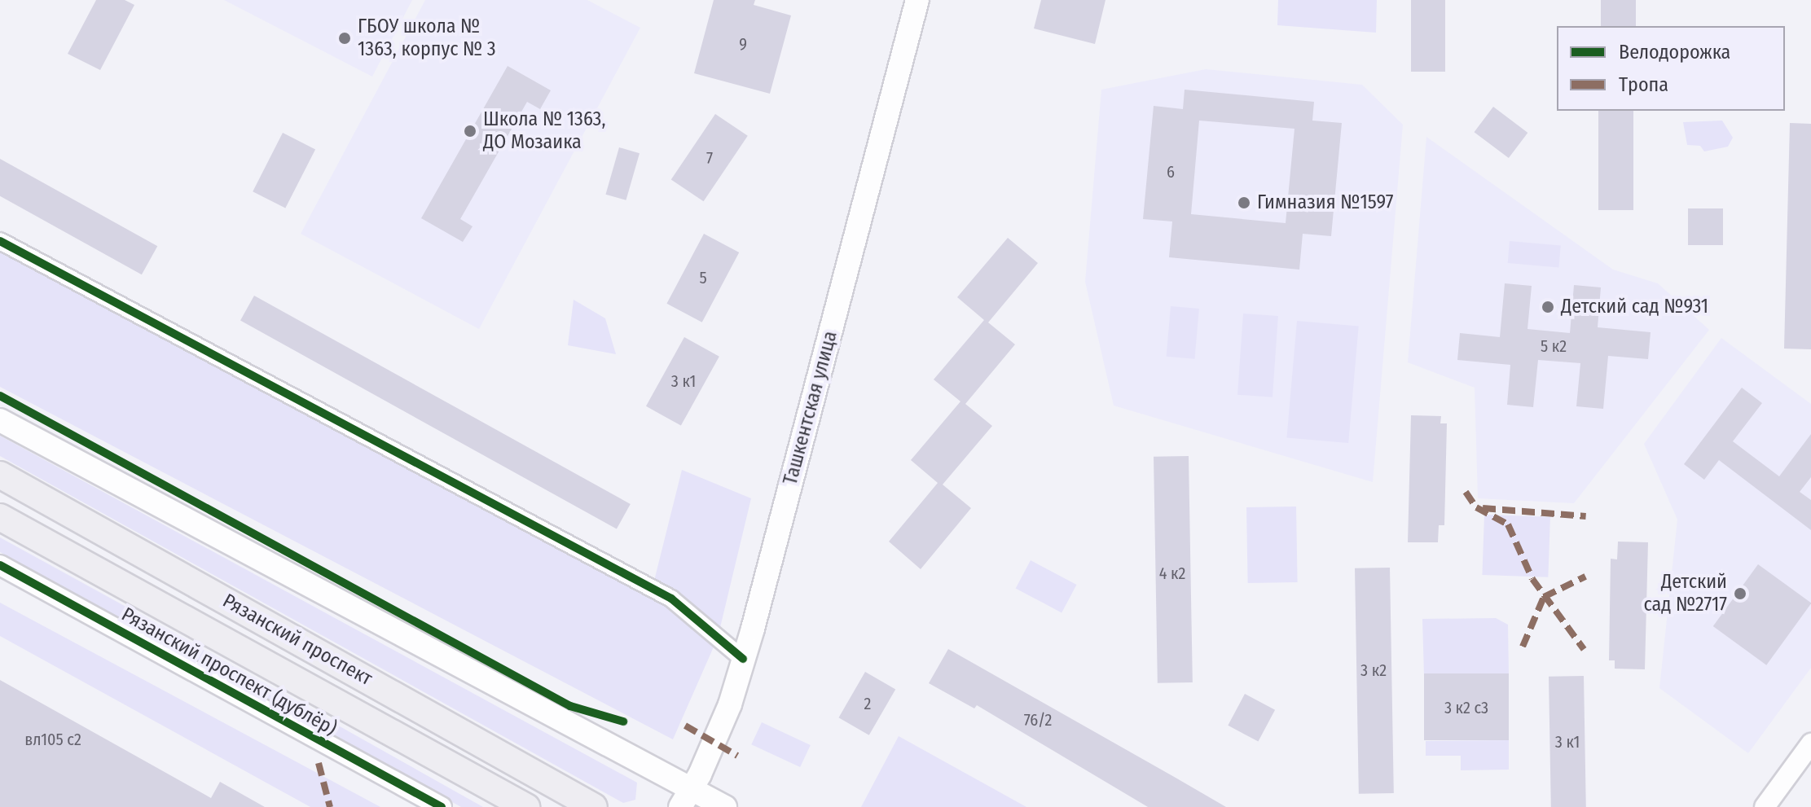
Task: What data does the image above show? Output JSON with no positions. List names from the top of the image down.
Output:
{
  "streets": {
    "main road": ["Ташкентская улица", "Рязанский проспект"],
    "street": ["Рязанский проспект (дублёр)"]
  },
  "places": [
    "ГБОУ школа № 1363, корпус № 3",
    "Школа № 1363, ДО Мозаика",
    "Гимназия №1597",
    "Детский сад №931",
    "Детский сад №2717"
  ],
  "house_numbers": [
    "9",
    "7",
    "6",
    "5",
    "5 к2",
    "3 к1",
    "4 к2",
    "3 к2",
    "2",
    "3 к2 с3",
    "76/2",
    "вл105 с2",
    "3 к1"
  ],
  "legend": ["Велодорожка", "Тропа"]
}
